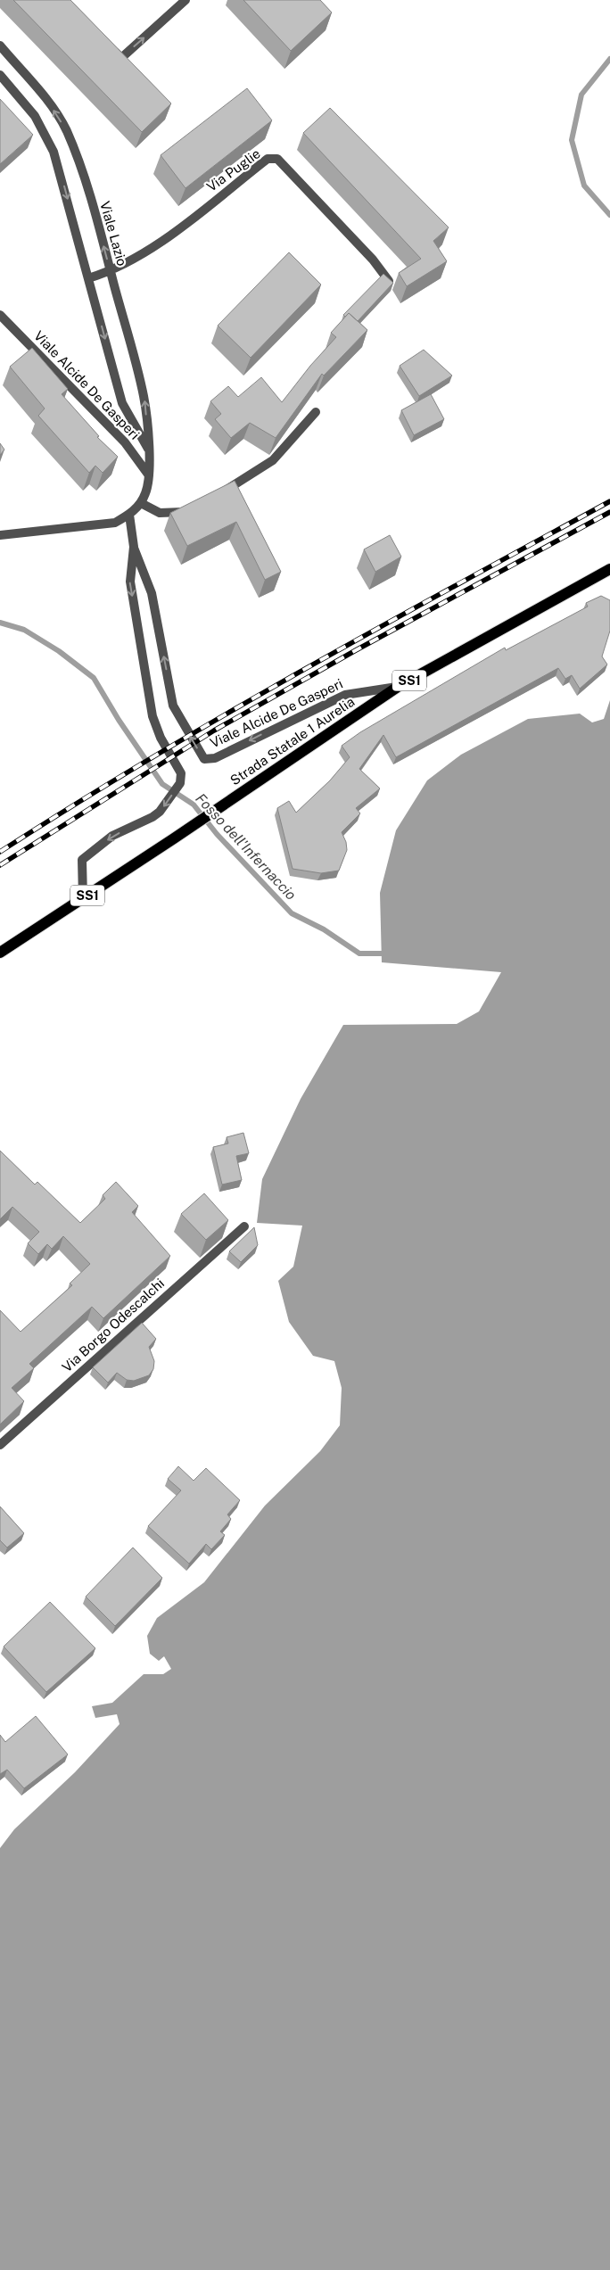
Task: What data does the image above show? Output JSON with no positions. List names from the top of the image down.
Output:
{
  "streets": {
    "main road": ["SS1", "Strada Statale 1 Aurelia"],
    "street": [
      "Via Puglie",
      "Viale Lazio",
      "Viale Alcide De Gasperi",
      "Via Borgo Odescalchi"
    ]
  },
  "crossings": [
    ["Via Puglie", "Viale Lazio"],
    ["Viale Lazio", "Viale Alcide De Gasperi"],
    ["Viale Alcide De Gasperi", "Strada Statale 1 Aurelia"]
  ],
  "water": ["Fosso dell'Infernaccio"]
}
